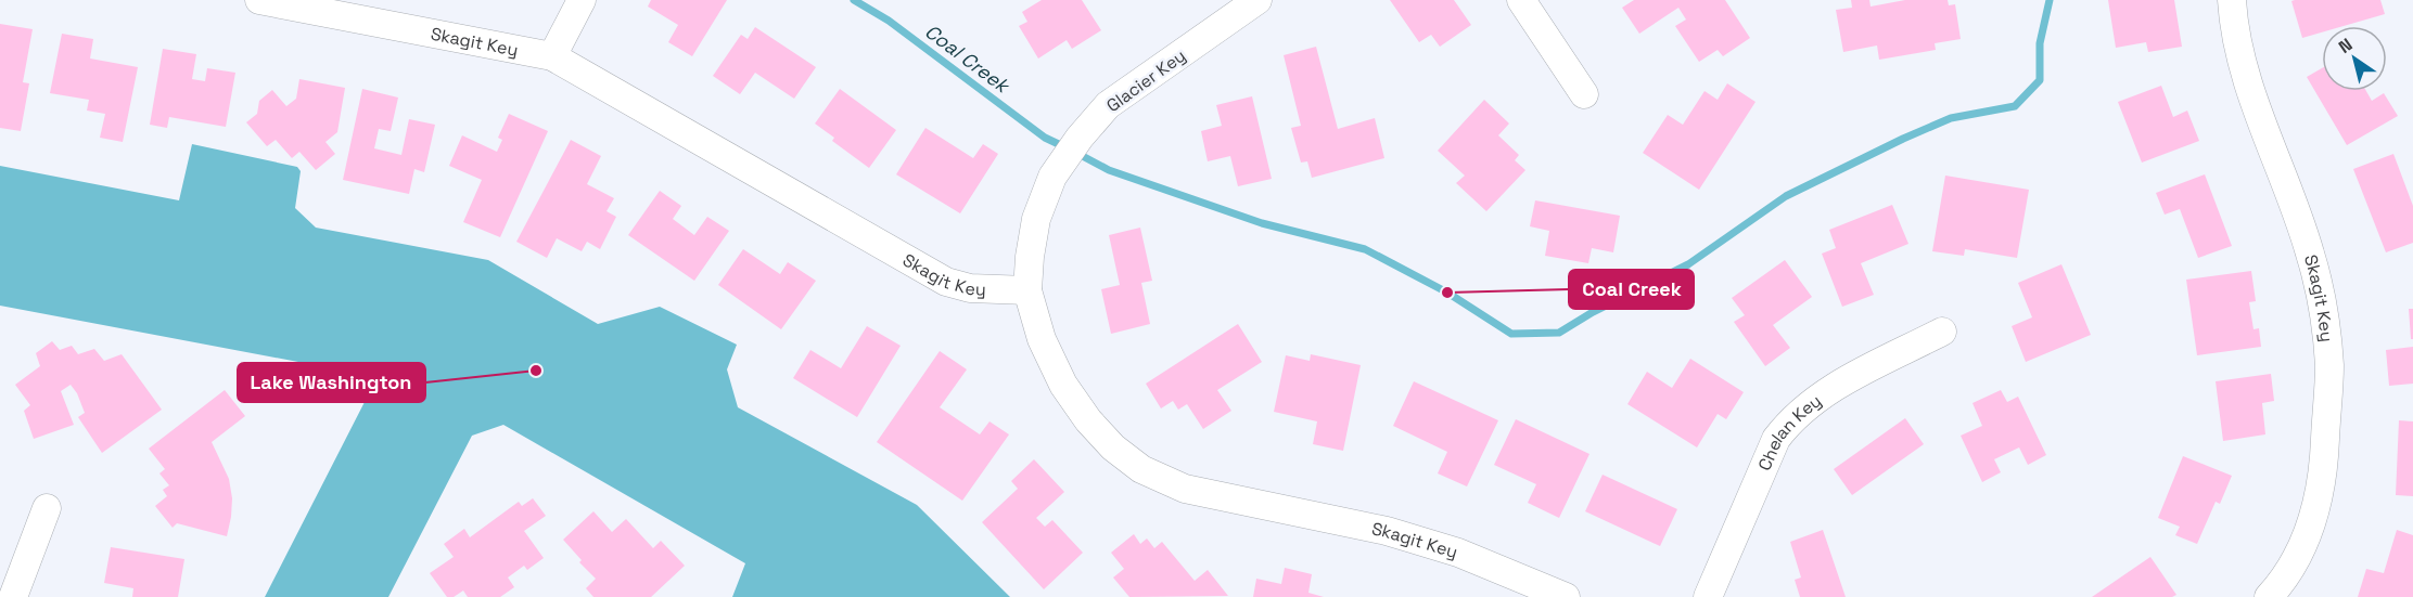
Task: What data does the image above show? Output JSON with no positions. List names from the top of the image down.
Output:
{
  "streets": {
    "street": ["Skagit Key", "Glacier Key", "Chelan Key"]
  },
  "crossings": [
    ["Skagit Key", "Glacier Key"]
  ],
  "water": ["Coal Creek"],
  "places": ["Coal Creek", "Lake Washington"],
  "north": "top left"
}
